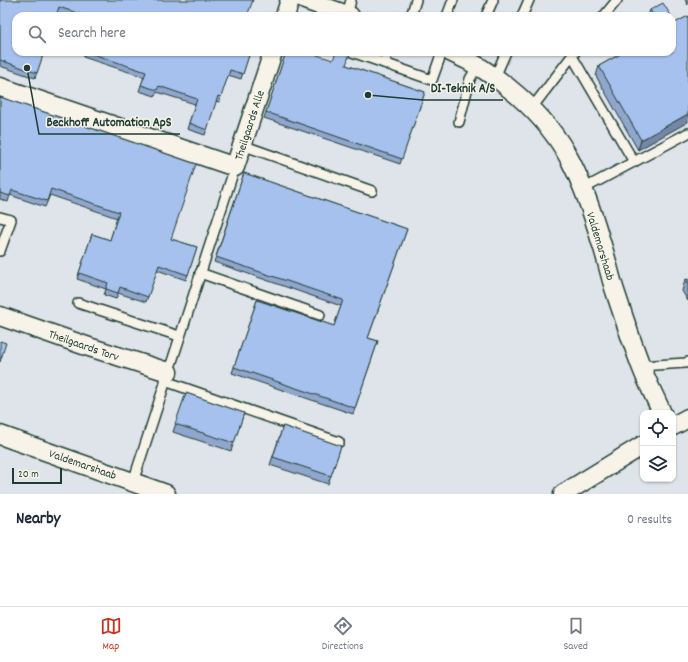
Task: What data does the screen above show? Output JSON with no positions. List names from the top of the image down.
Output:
{
  "streets": {
    "street": ["Theilgaards Alle", "Valdemarshaab", "Theilgaards Torv"]
  },
  "places": ["Beckhoff Automation ApS", "DI-Teknik A/S"],
  "scale_bar": "20 m",
  "page": {
    "search": "Search here",
    "scale": "20 m",
    "heading": ["Nearby", "0 results"],
    "nav": ["Map", "Directions", "Saved"]
  }
}
